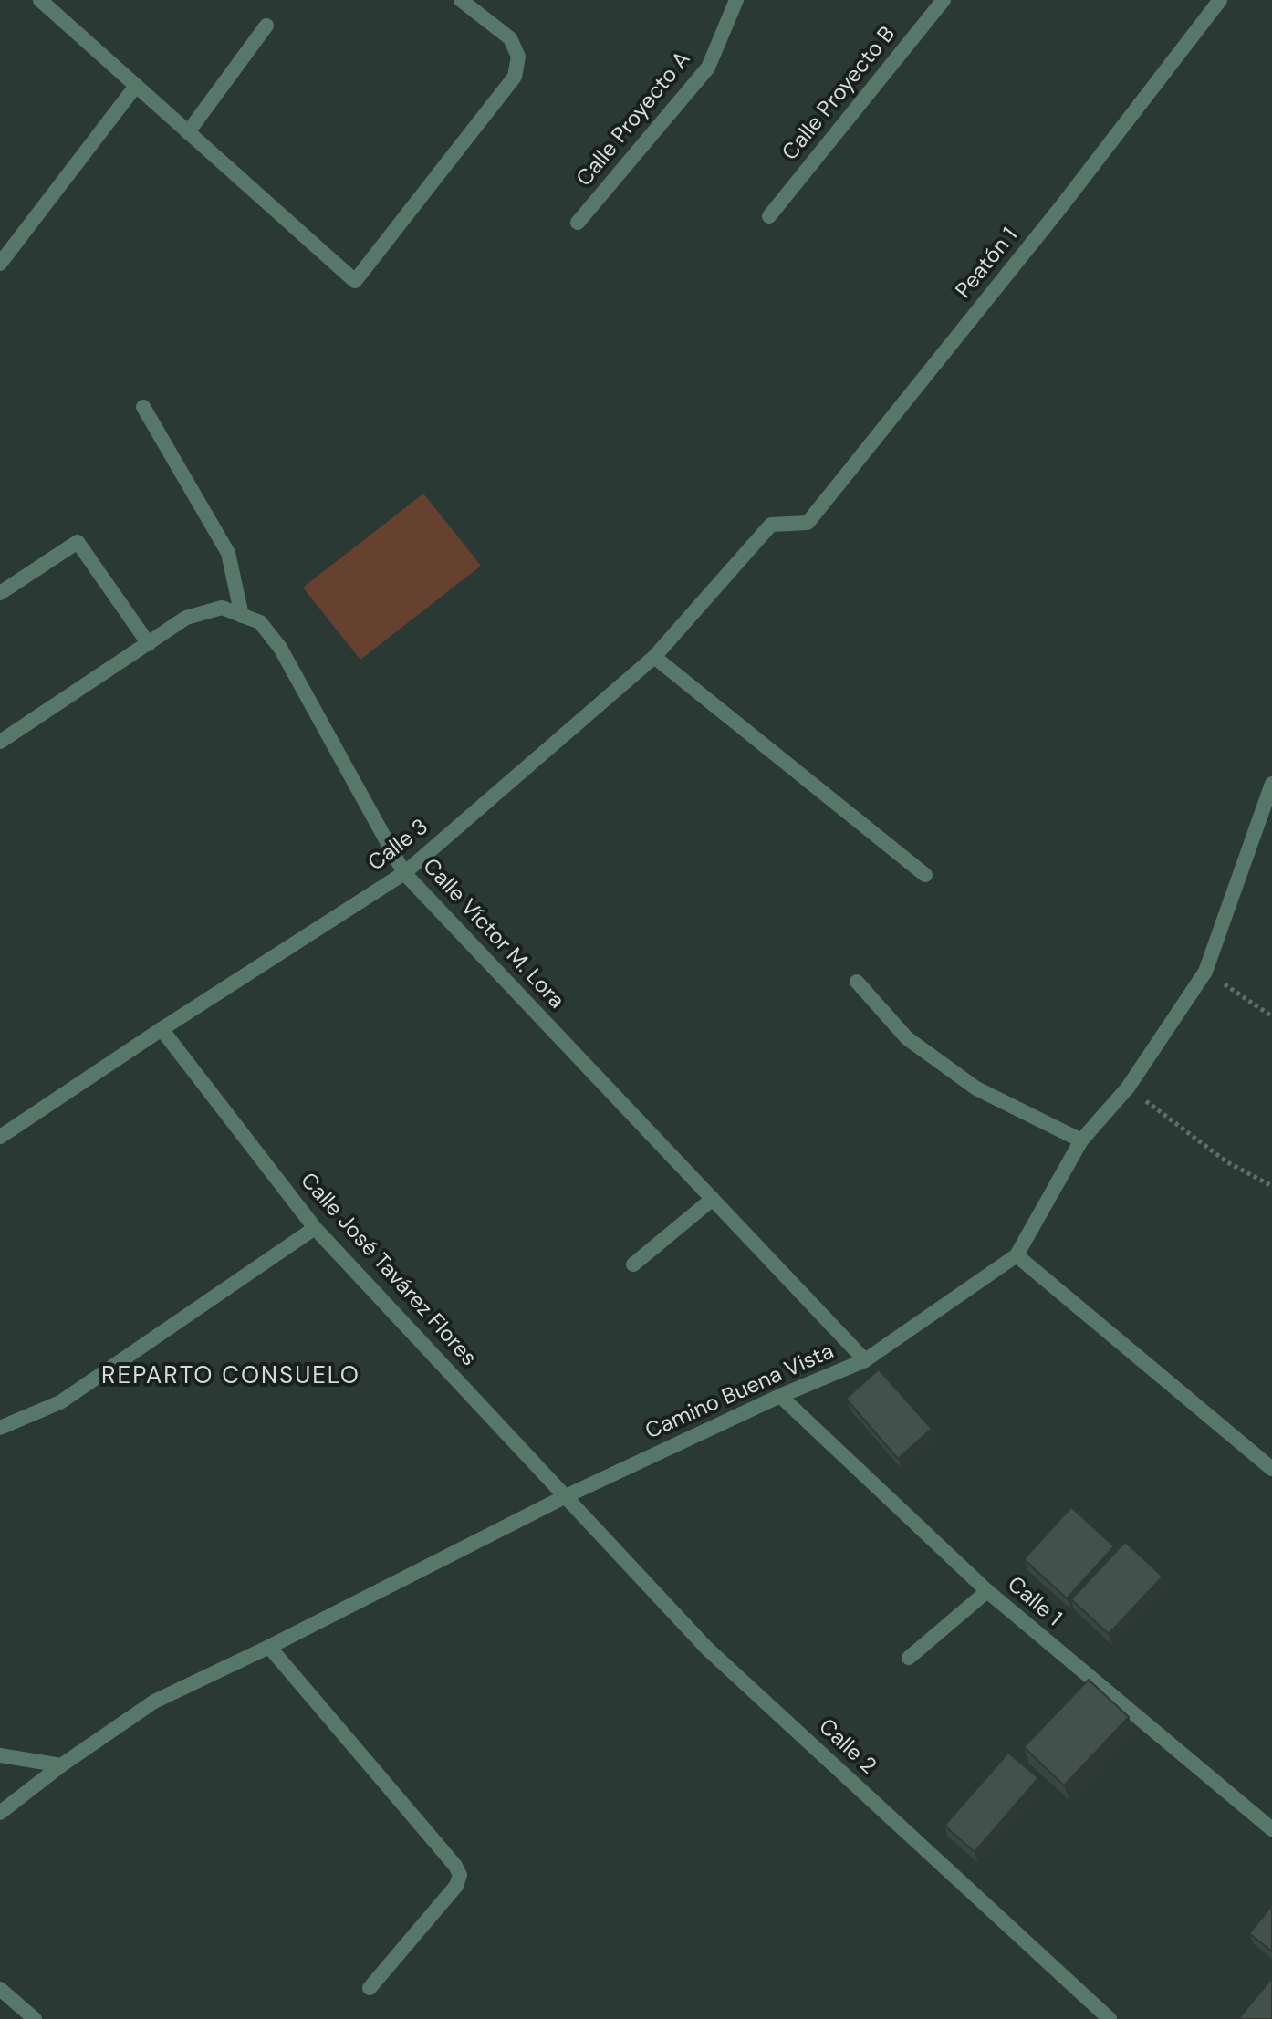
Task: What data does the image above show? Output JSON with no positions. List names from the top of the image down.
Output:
{
  "streets": {
    "street": [
      "Calle Proyecto B",
      "Calle Proyecto A",
      "Peatón 1",
      "Calle 3",
      "Calle Víctor M. Lora",
      "Calle José Tavárez Flores",
      "Camino Buena Vista",
      "Calle 1",
      "Calle 2"
    ]
  },
  "crossings": [
    ["Peatón 1", "Calle 3"],
    ["Calle 3", "Calle Víctor M. Lora"],
    ["Calle 3", "Calle José Tavárez Flores"],
    ["Calle Víctor M. Lora", "Camino Buena Vista"],
    ["Calle José Tavárez Flores", "Camino Buena Vista"],
    ["Calle José Tavárez Flores", "Calle 2"],
    ["Camino Buena Vista", "Calle 1"],
    ["Camino Buena Vista", "Calle 2"]
  ],
  "districts": ["REPARTO CONSUELO"]
}
